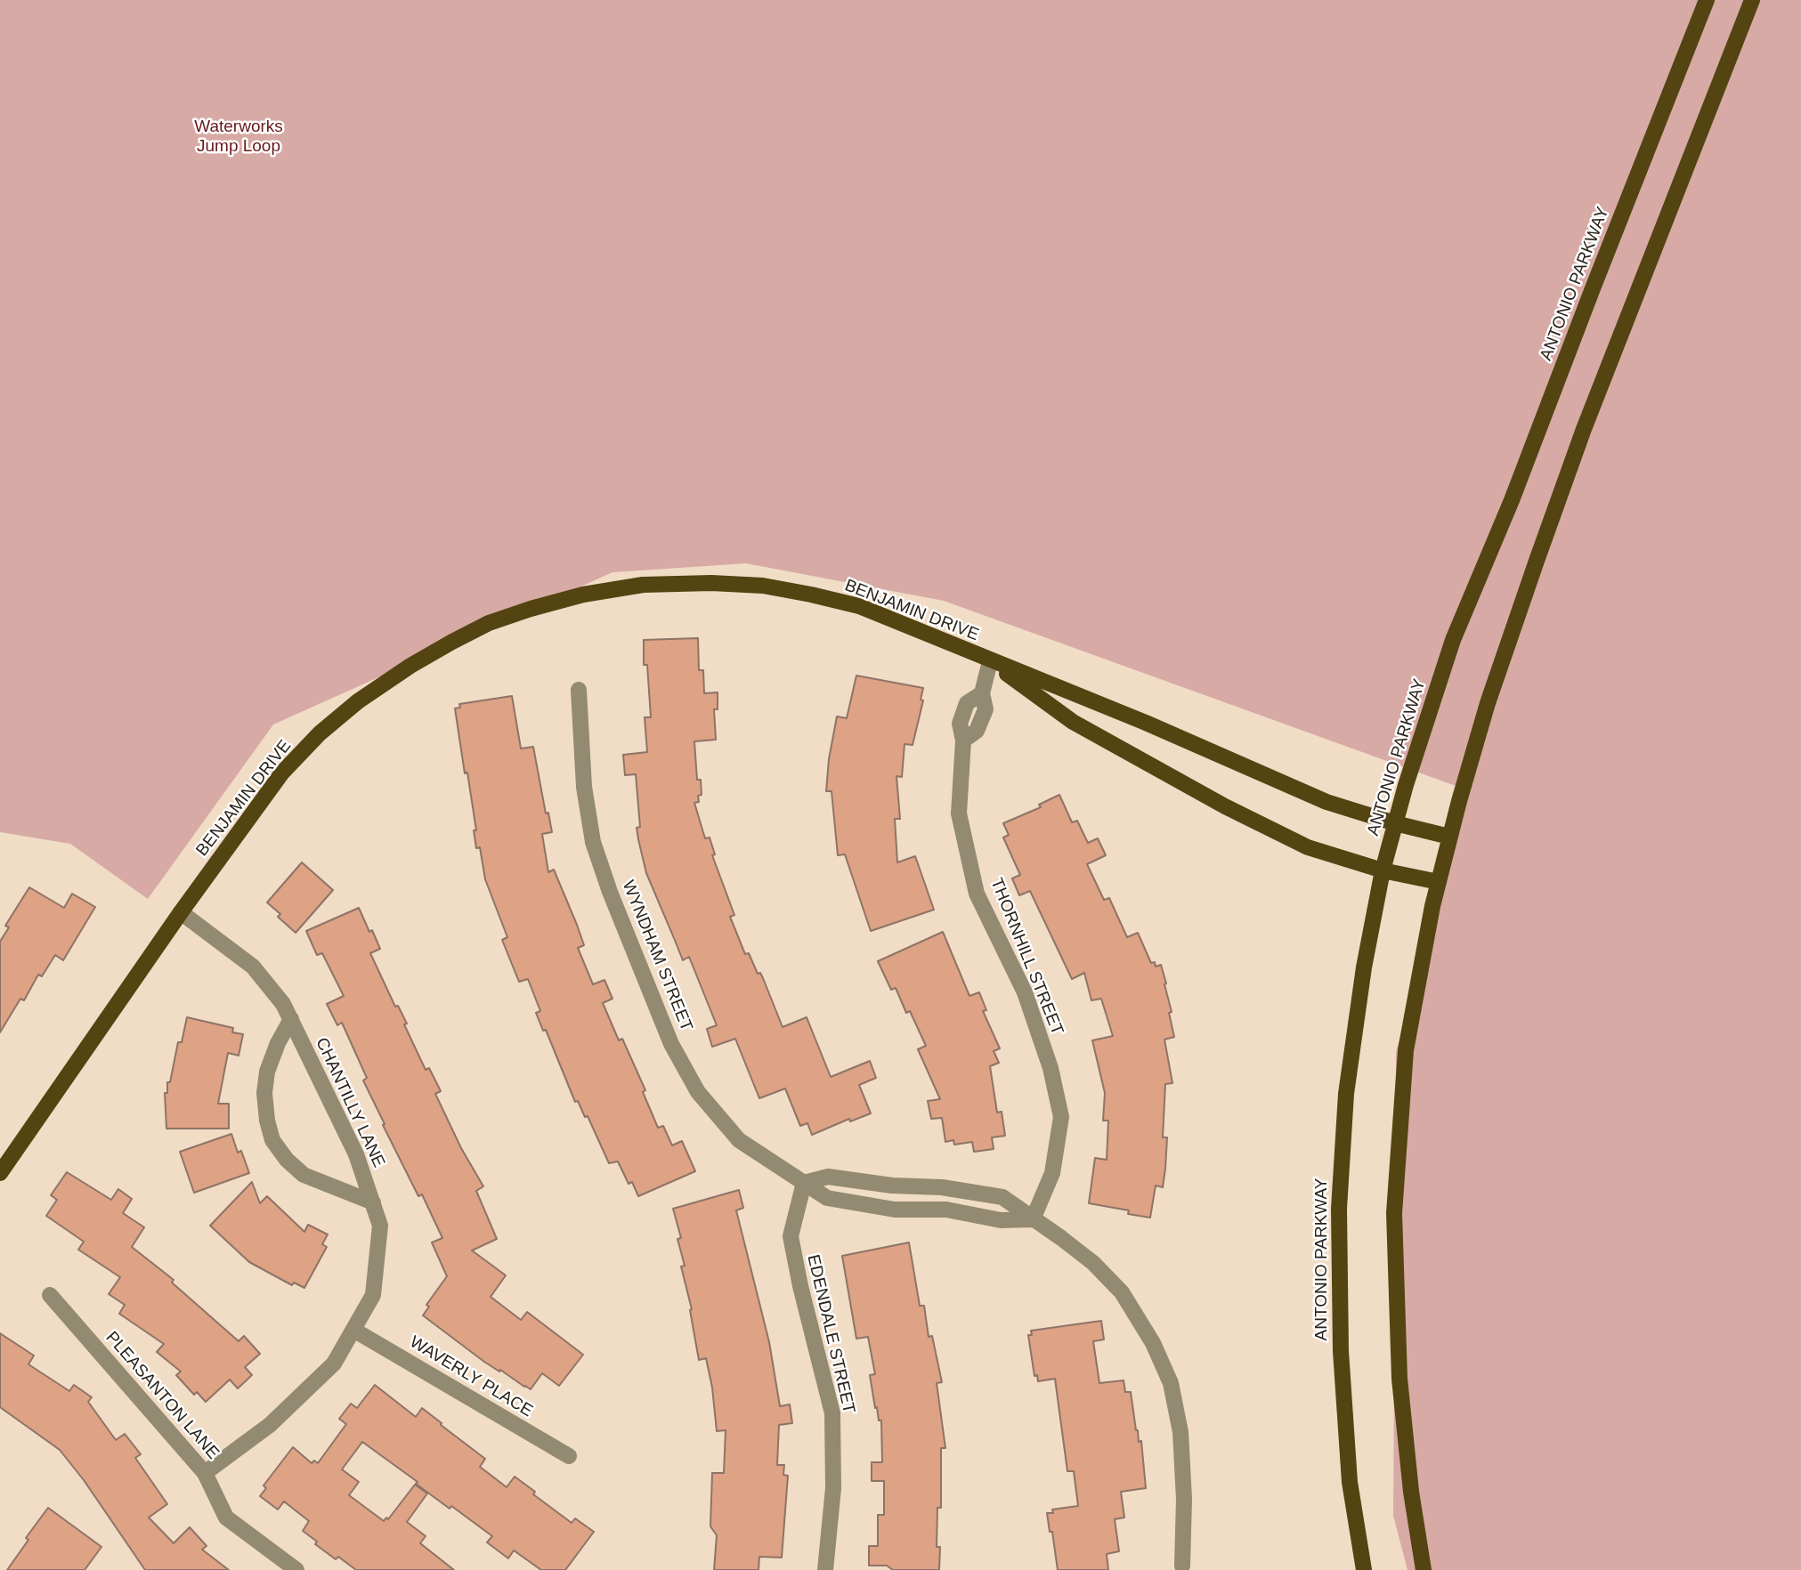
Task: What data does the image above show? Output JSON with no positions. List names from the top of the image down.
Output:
{
  "streets": {
    "main road": ["ANTONIO PARKWAY", "BENJAMIN DRIVE"],
    "street": [
      "WYNDHAM STREET",
      "THORNHILL STREET",
      "CHANTILLY LANE",
      "EDENDALE STREET",
      "WAVERLY PLACE",
      "PLEASANTON LANE"
    ]
  },
  "crossings": [
    ["ANTONIO PARKWAY", "BENJAMIN DRIVE"],
    ["BENJAMIN DRIVE", "THORNHILL STREET"],
    ["BENJAMIN DRIVE", "CHANTILLY LANE"],
    ["WYNDHAM STREET", "THORNHILL STREET"],
    ["WYNDHAM STREET", "EDENDALE STREET"],
    ["CHANTILLY LANE", "WAVERLY PLACE"],
    ["CHANTILLY LANE", "PLEASANTON LANE"]
  ],
  "parks": ["Waterworks Jump Loop"]
}
